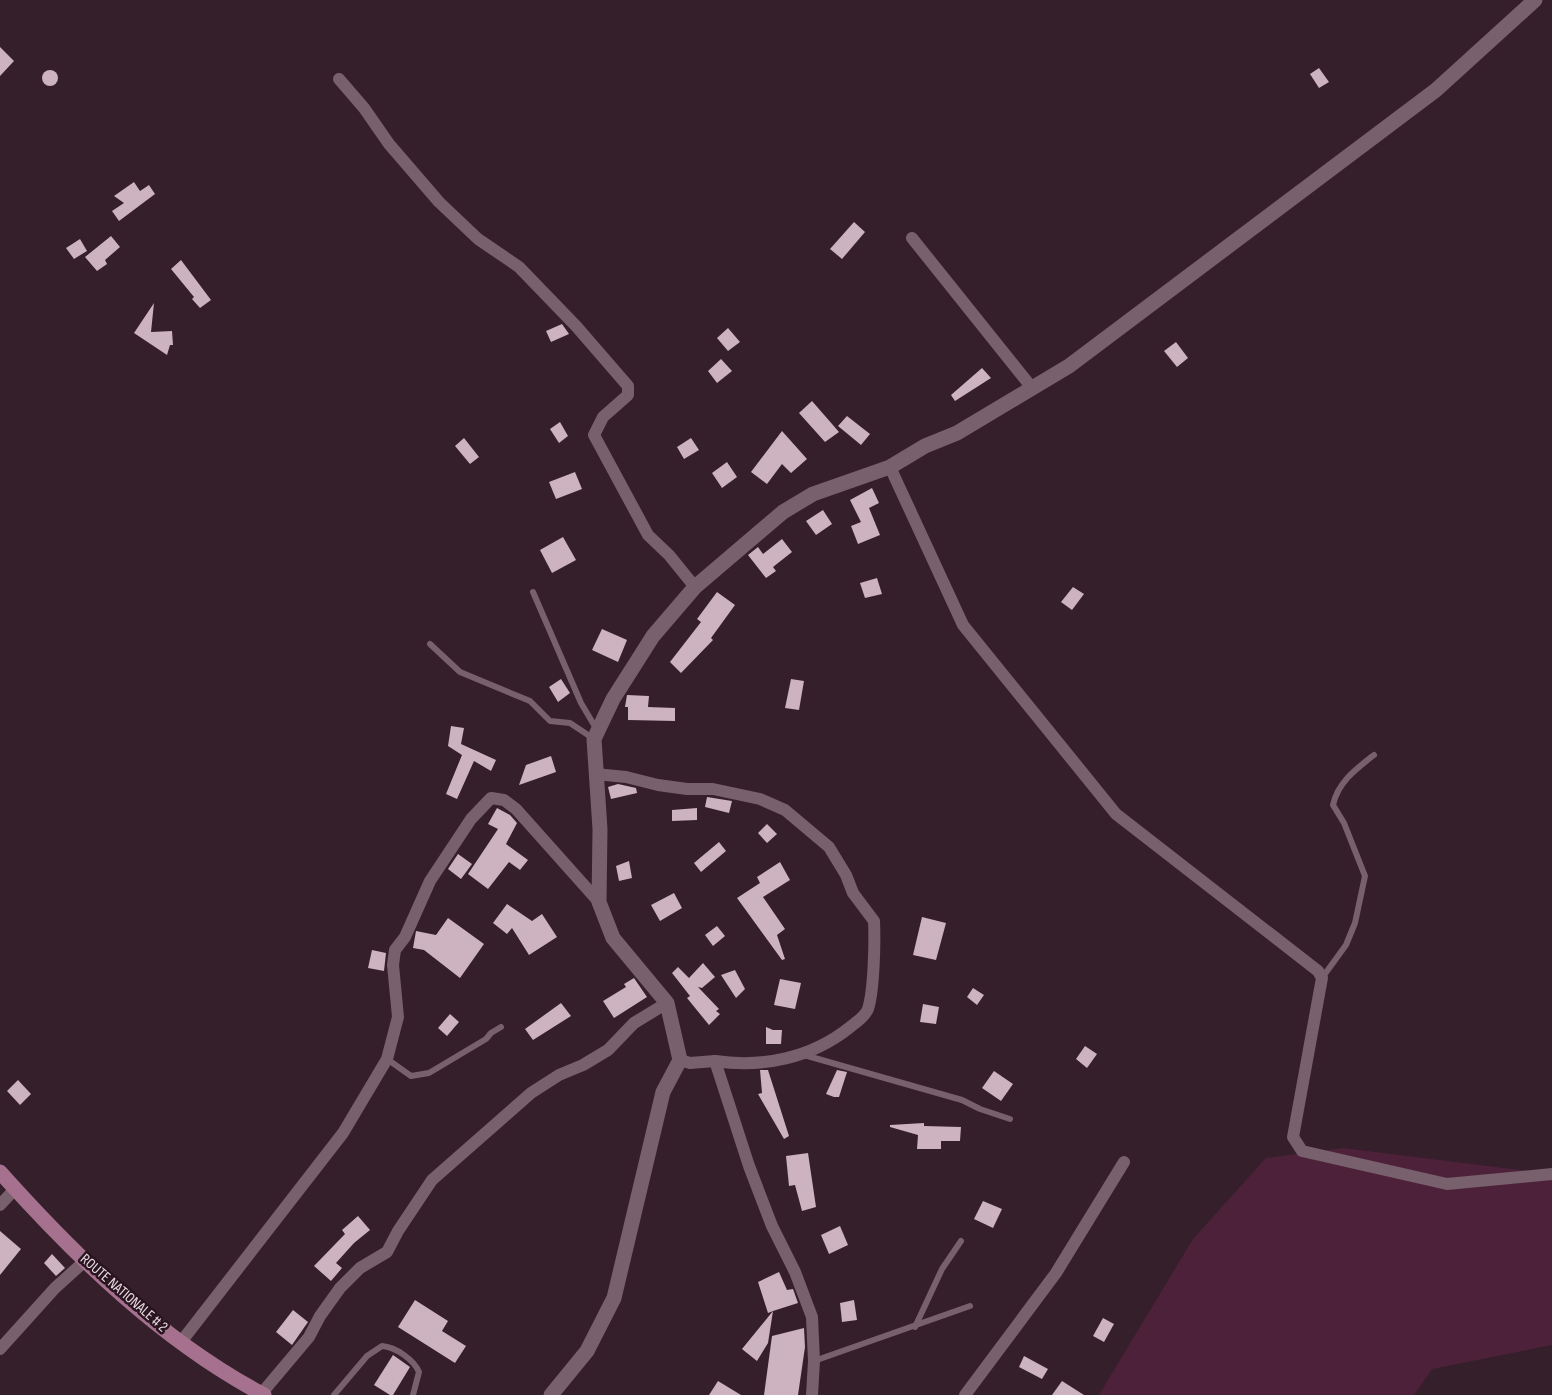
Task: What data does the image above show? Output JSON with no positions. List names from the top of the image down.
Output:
{
  "streets": {
    "main road": ["ROUTE NATIONALE # 2"]
  }
}
